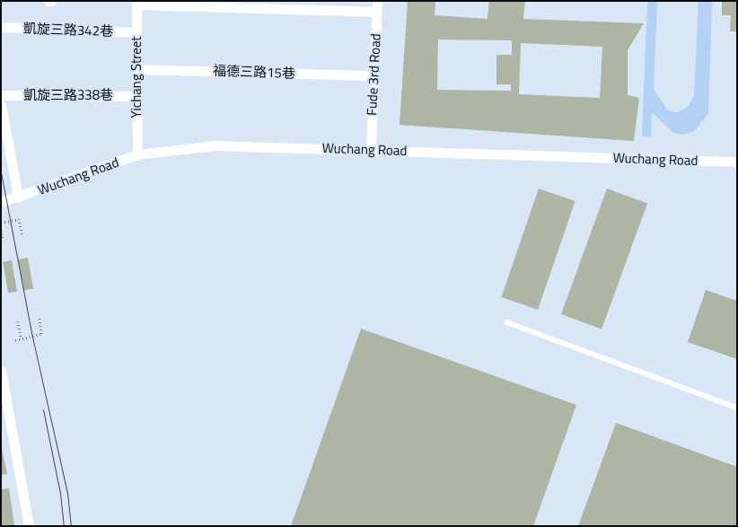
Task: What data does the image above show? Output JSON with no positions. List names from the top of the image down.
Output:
{
  "streets": {
    "street": [
      "凱旋三路342巷",
      "福德三路15巷",
      "Fude 3rd Road",
      "Yichang Street",
      "凱旋三路338巷",
      "Wuchang Road"
    ]
  },
  "crossings": [
    ["凱旋三路342巷", "Yichang Street"],
    ["福德三路15巷", "Fude 3rd Road"],
    ["福德三路15巷", "Yichang Street"],
    ["Fude 3rd Road", "Wuchang Road"],
    ["Yichang Street", "凱旋三路338巷"],
    ["Yichang Street", "Wuchang Road"]
  ]
}
